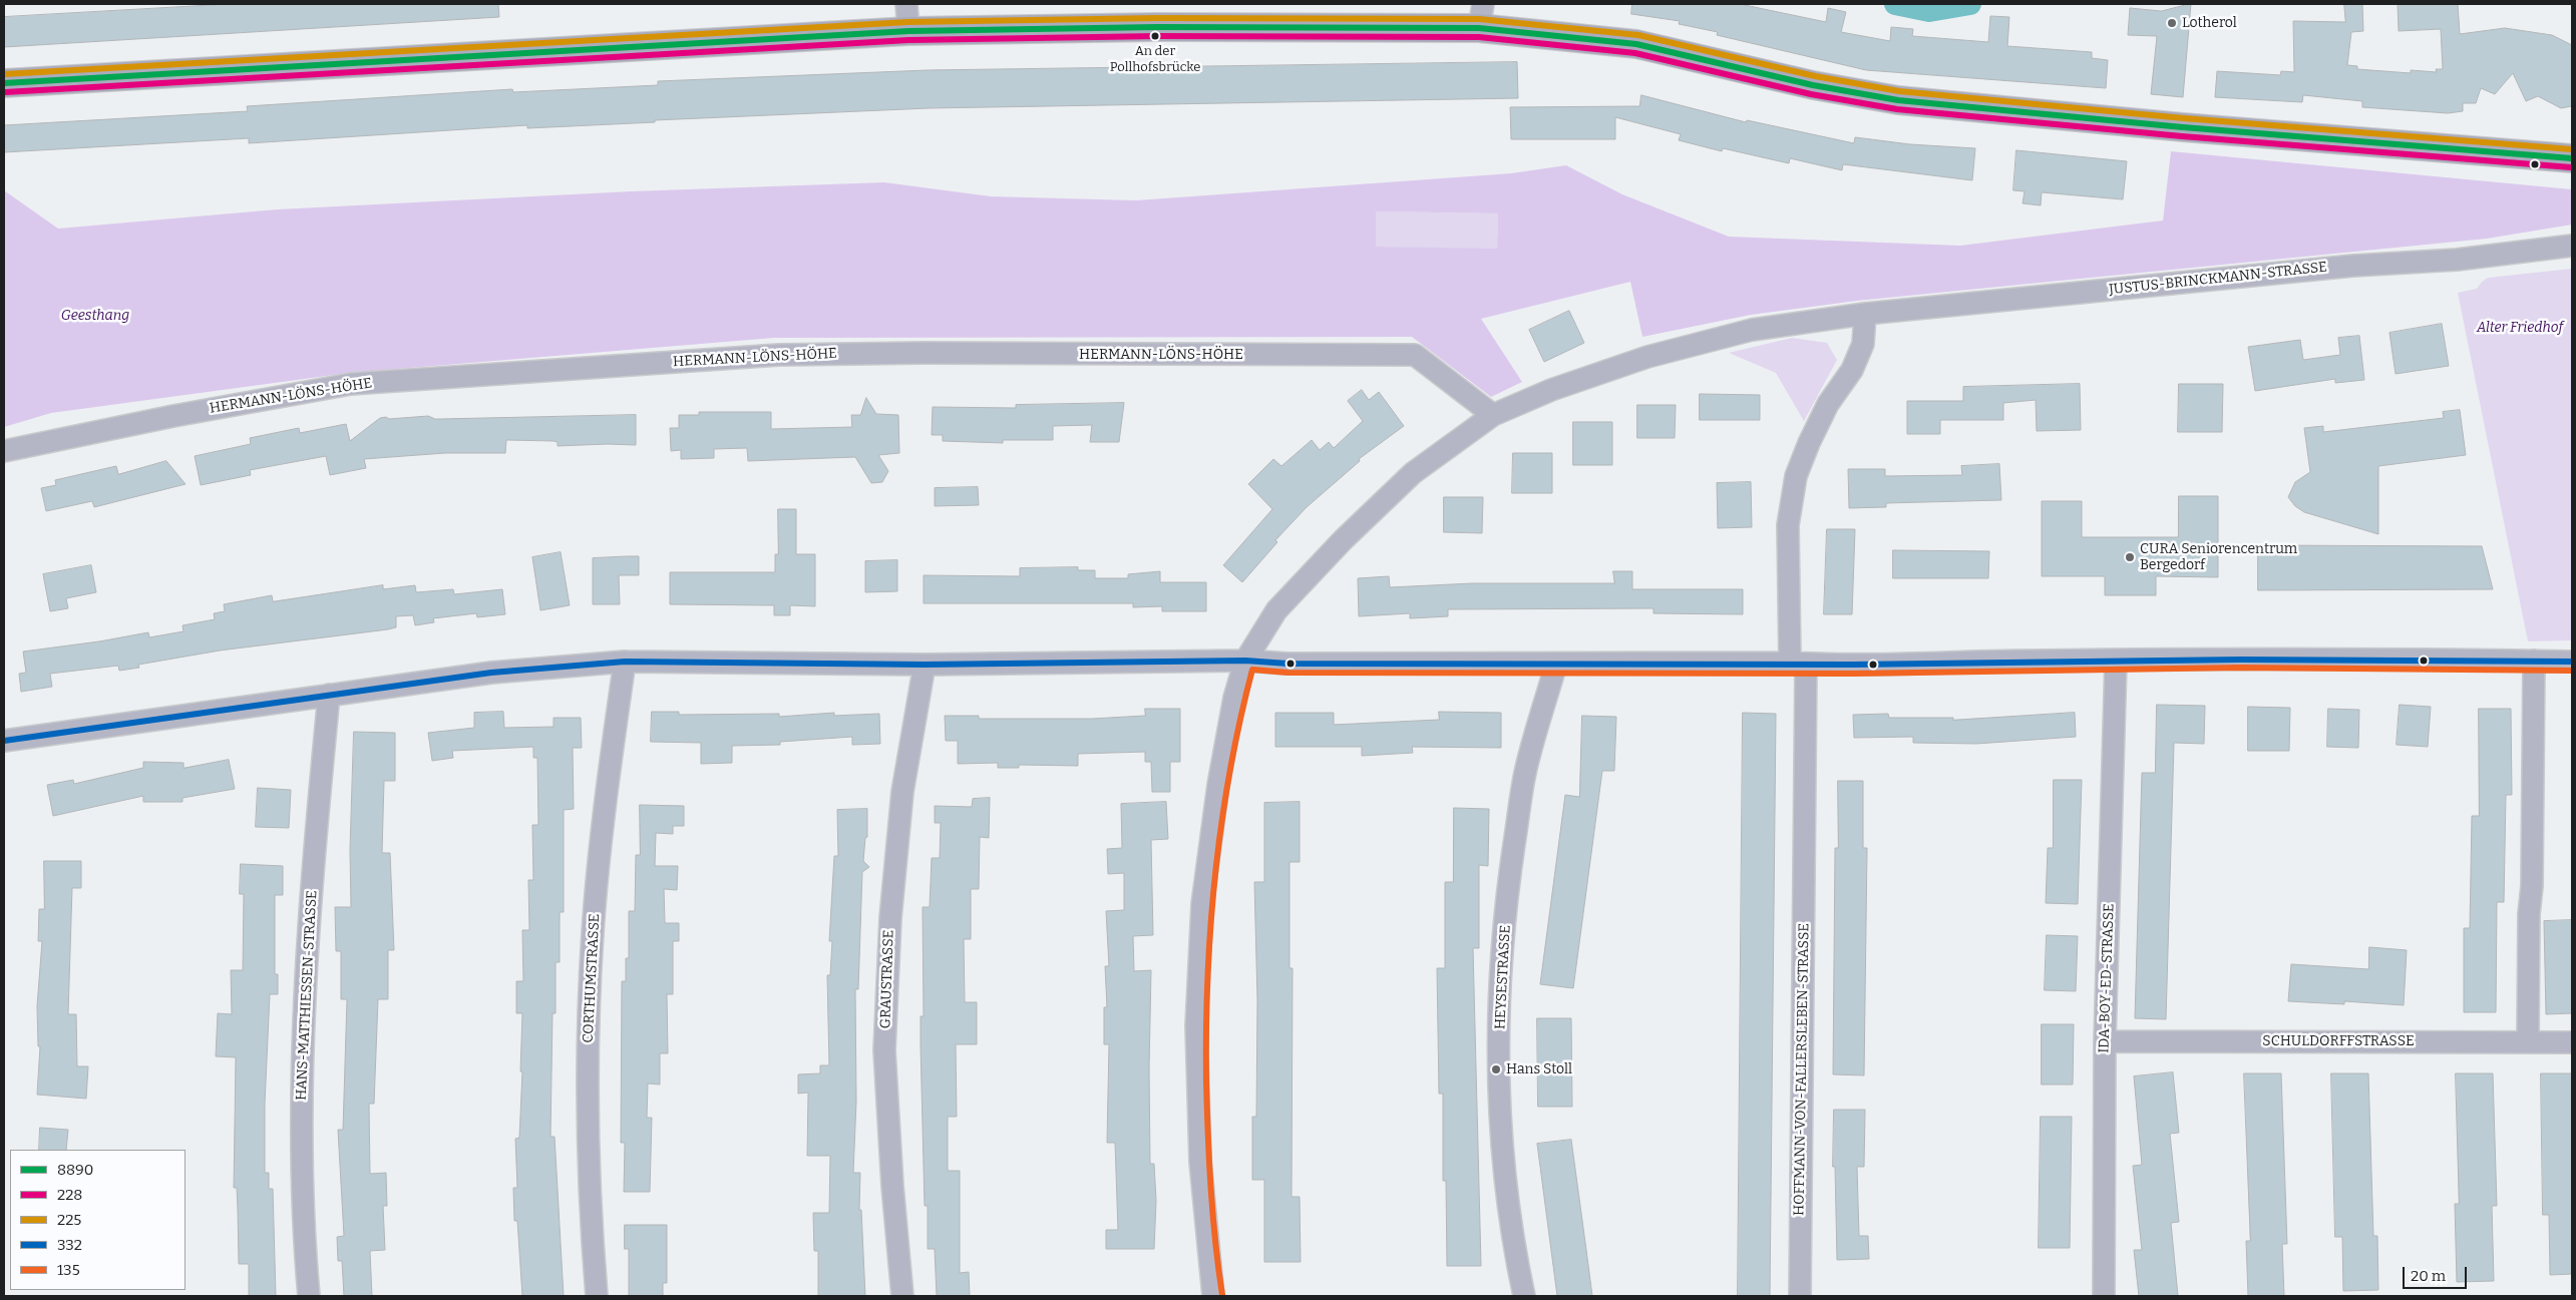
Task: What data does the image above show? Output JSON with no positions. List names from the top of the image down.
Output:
{
  "streets": {
    "street": [
      "JUSTUS-BRINCKMANN-STRASSE",
      "HERMANN-LÖNS-HÖHE",
      "HEYSESTRASSE",
      "CORTHUMSTRASSE",
      "IDA-BOY-ED-STRASSE",
      "GRAUSTRASSE",
      "HANS-MATTHIESSEN-STRASSE",
      "SCHULDORFFSTRASSE",
      "HOFFMANN-VON-FALLERSLEBEN-STRASSE"
    ]
  },
  "crossings": [
    ["JUSTUS-BRINCKMANN-STRASSE", "HERMANN-LÖNS-HÖHE"],
    ["IDA-BOY-ED-STRASSE", "SCHULDORFFSTRASSE"]
  ],
  "parks": ["Geesthang", "Alter Friedhof"],
  "places": [
    "Lotherol",
    "An der Pollhofsbrücke",
    "CURA Seniorencentrum Bergedorf",
    "Hans Stoll"
  ],
  "lines": [
    "transit line 225",
    "transit line 8890",
    "transit line 228",
    "transit line 332",
    "transit line 135"
  ],
  "legend": [
    "8890",
    "228",
    "225",
    "332",
    "135"
  ],
  "scale_bar": "20 m"
}
